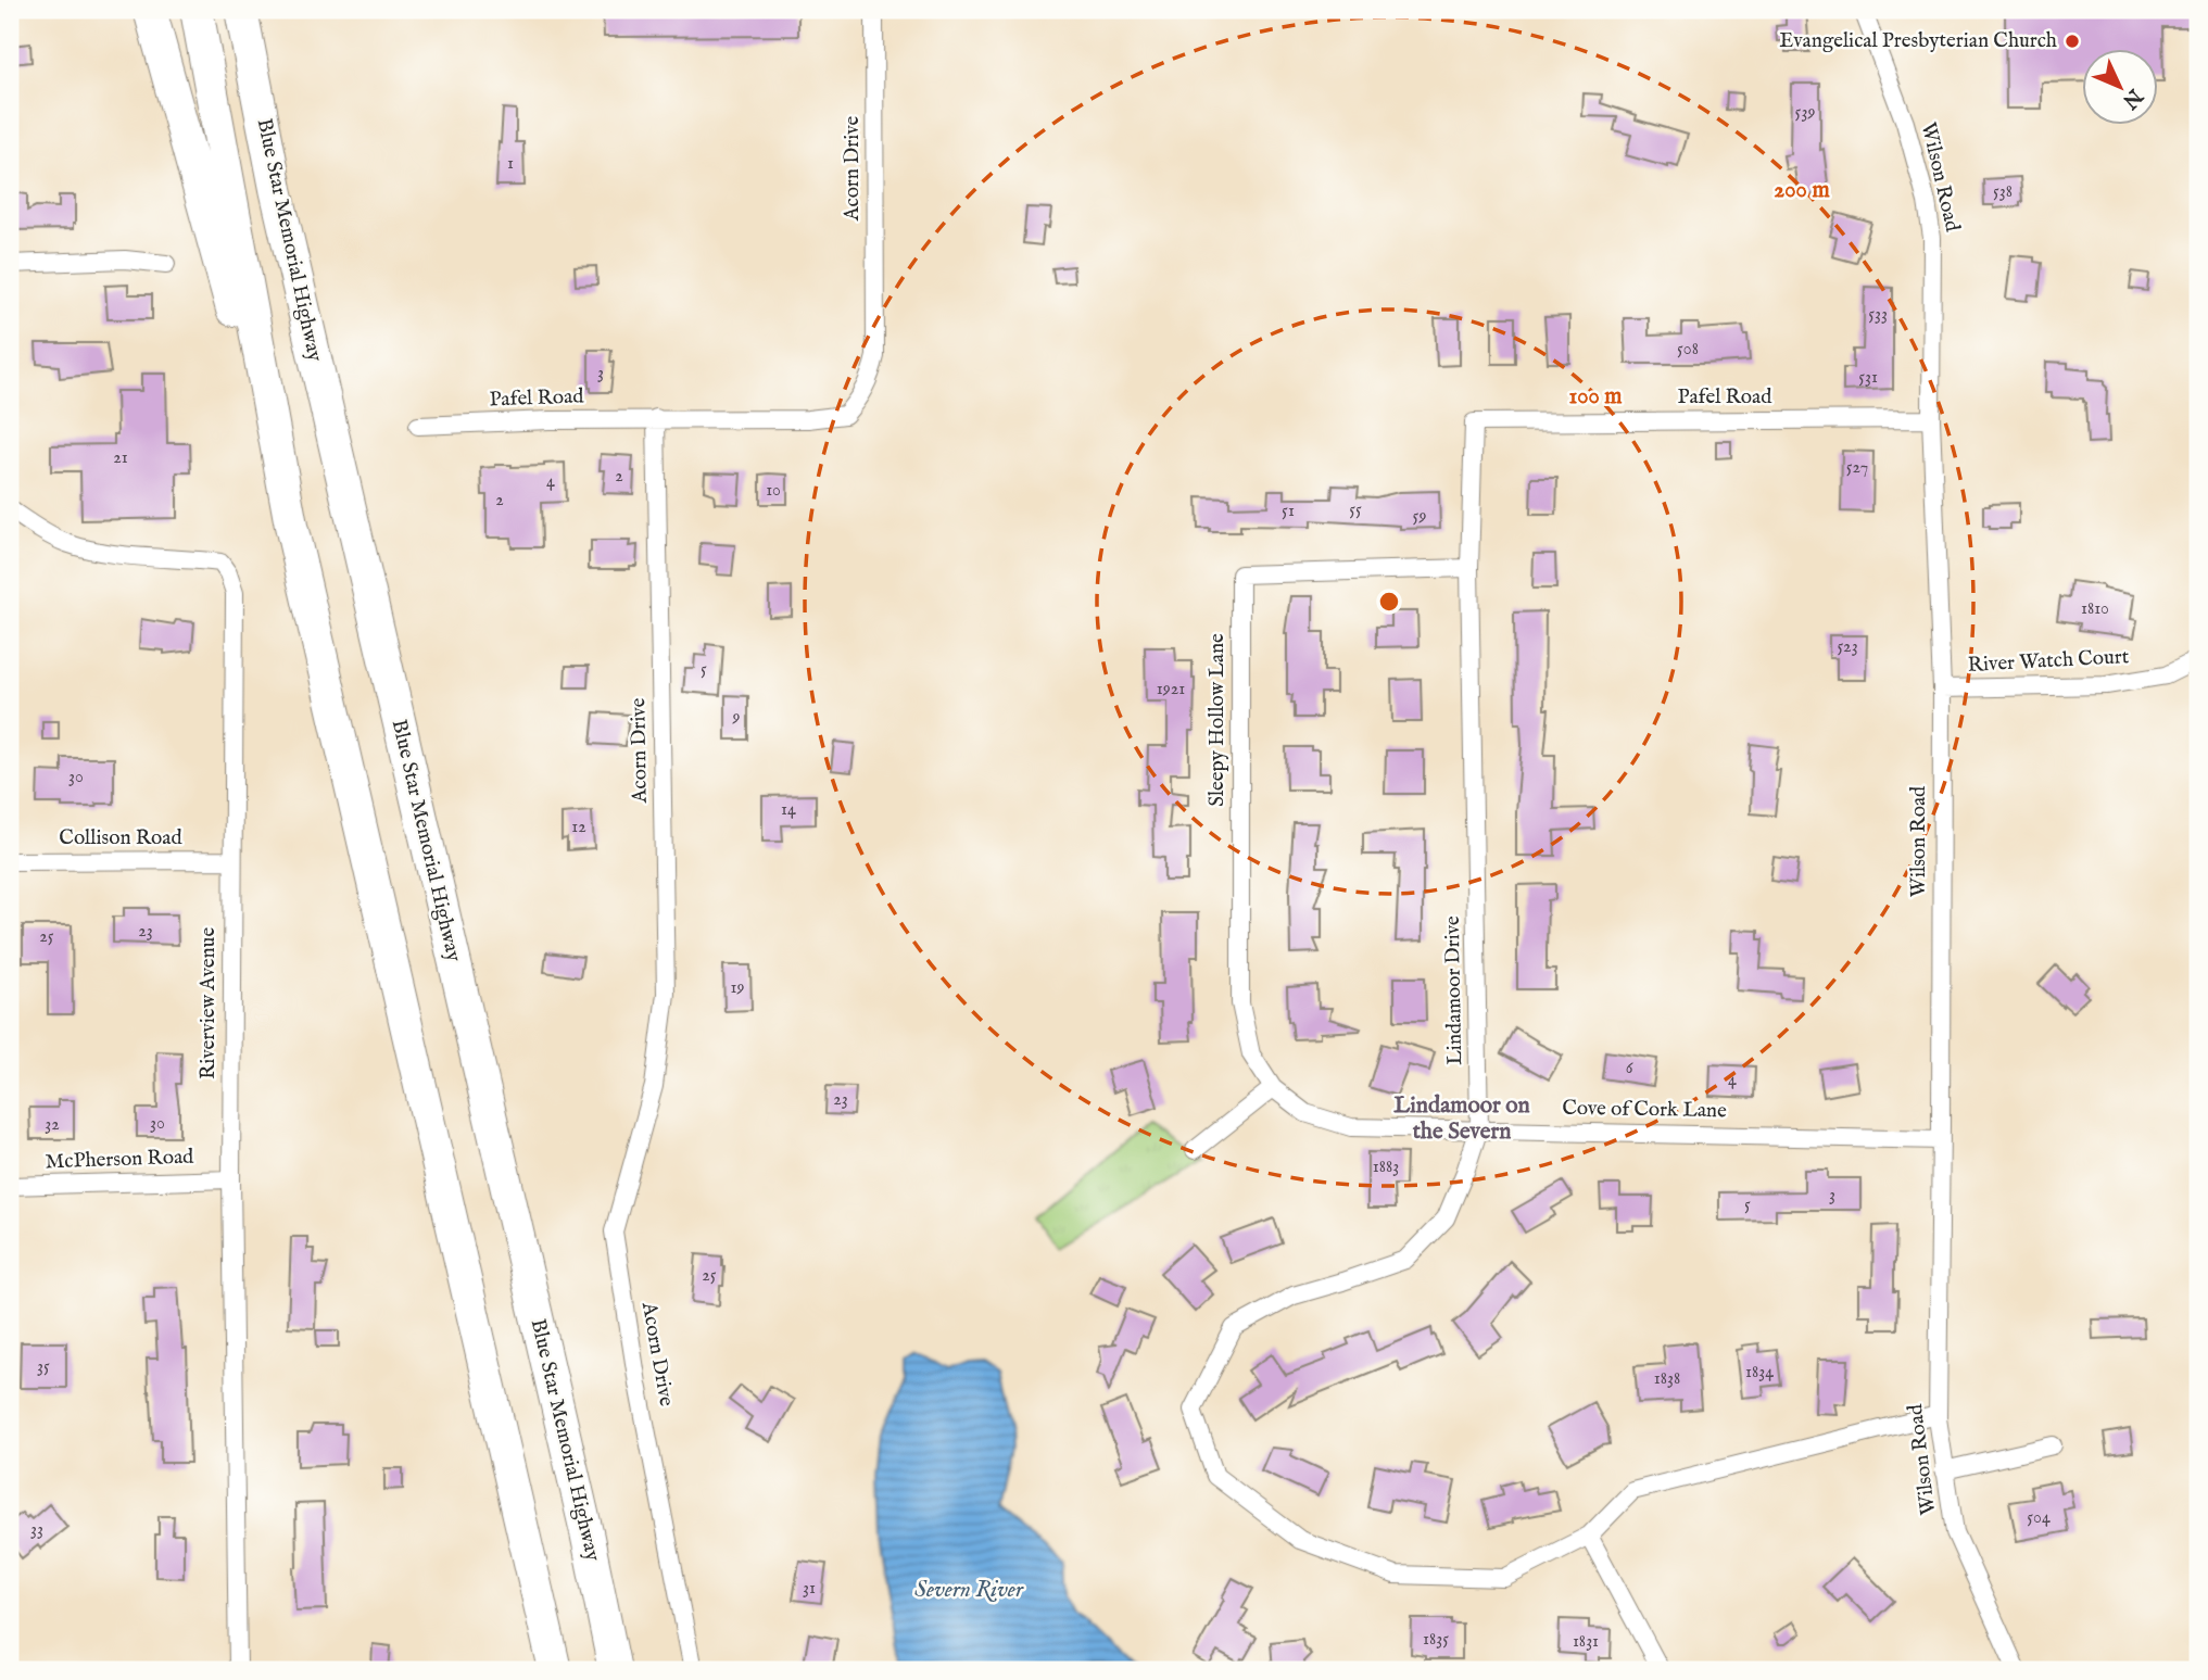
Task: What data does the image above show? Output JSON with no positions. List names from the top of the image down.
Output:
{
  "streets": {
    "highway": ["Blue Star Memorial Highway"],
    "street": [
      "Acorn Drive",
      "Wilson Road",
      "Pafel Road",
      "River Watch Court",
      "Sleepy Hollow Lane",
      "Collison Road",
      "Lindamoor Drive",
      "Riverview Avenue",
      "Cove of Cork Lane",
      "McPherson Road"
    ]
  },
  "crossings": [
    ["Acorn Drive", "Pafel Road"],
    ["Wilson Road", "Pafel Road"],
    ["Wilson Road", "River Watch Court"],
    ["Wilson Road", "Lindamoor Drive"],
    ["Wilson Road", "Cove of Cork Lane"],
    ["Pafel Road", "Lindamoor Drive"],
    ["Sleepy Hollow Lane", "Lindamoor Drive"],
    ["Sleepy Hollow Lane", "Cove of Cork Lane"],
    ["Collison Road", "Riverview Avenue"],
    ["Lindamoor Drive", "Cove of Cork Lane"],
    ["Riverview Avenue", "McPherson Road"]
  ],
  "districts": ["Lindamoor on the Severn"],
  "water": ["Severn River"],
  "places": ["Evangelical Presbyterian Church"],
  "house_numbers": [
    "539",
    "1",
    "538",
    "533",
    "508",
    "3",
    "531",
    "21",
    "527",
    "2",
    "4",
    "10",
    "2",
    "55",
    "51",
    "59",
    "1810",
    "523",
    "5",
    "1921",
    "9",
    "30",
    "14",
    "12",
    "23",
    "25",
    "19",
    "6",
    "4",
    "23",
    "30",
    "32",
    "1883",
    "3",
    "5",
    "25",
    "35",
    "1834",
    "1838",
    "504",
    "33",
    "31",
    "1835",
    "1831"
  ],
  "north": "bottom right",
  "rings": ["200 m", "100 m"]
}
